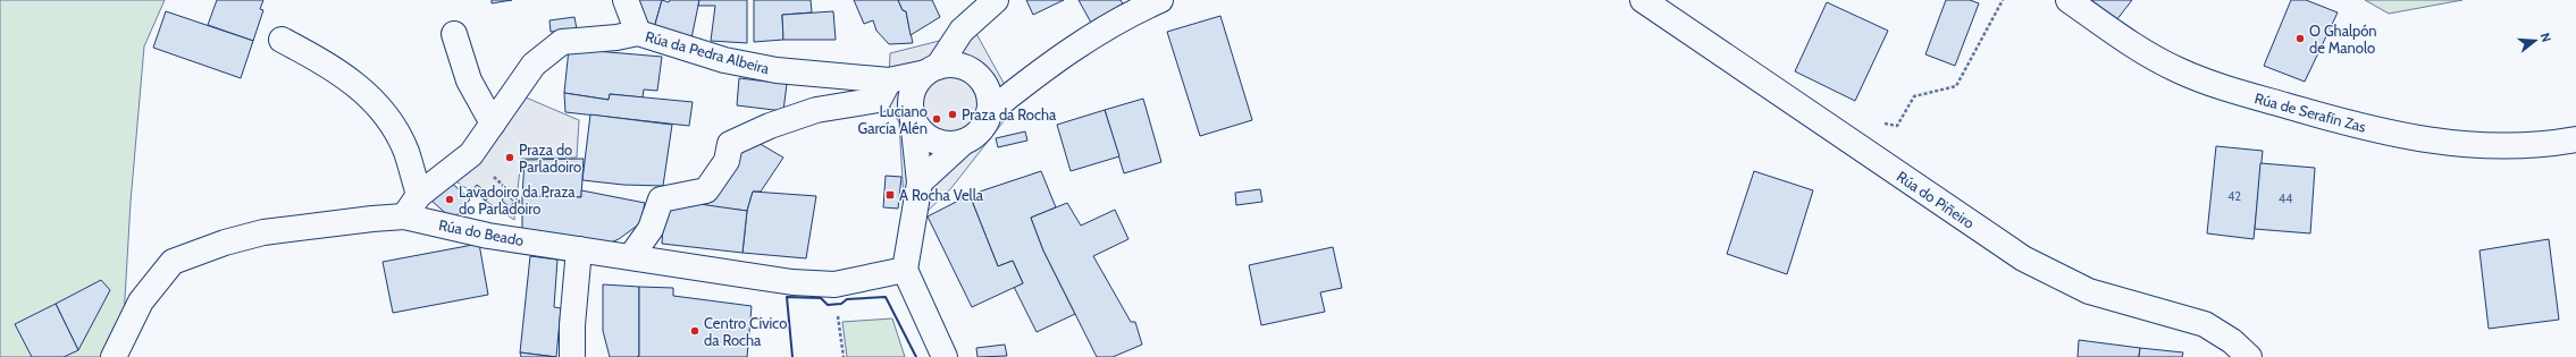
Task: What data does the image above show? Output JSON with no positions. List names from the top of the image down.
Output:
{
  "streets": {
    "street": [
      "Rúa da Pedra Albeira",
      "Rúa de Serafín Zas",
      "Rúa do Piñeiro",
      "Rúa do Beado"
    ]
  },
  "places": {
    "other": [
      "O Ghalpón de Manolo",
      "Praza da Rocha",
      "Luciano García Alén",
      "Praza do Parladoiro",
      "Lavadoiro da Praza do Parladoiro",
      "Centro Cívico da Rocha"
    ],
    "transit": ["A Rocha Vella"]
  },
  "house_numbers": ["42", "44"],
  "north": "right"
}
